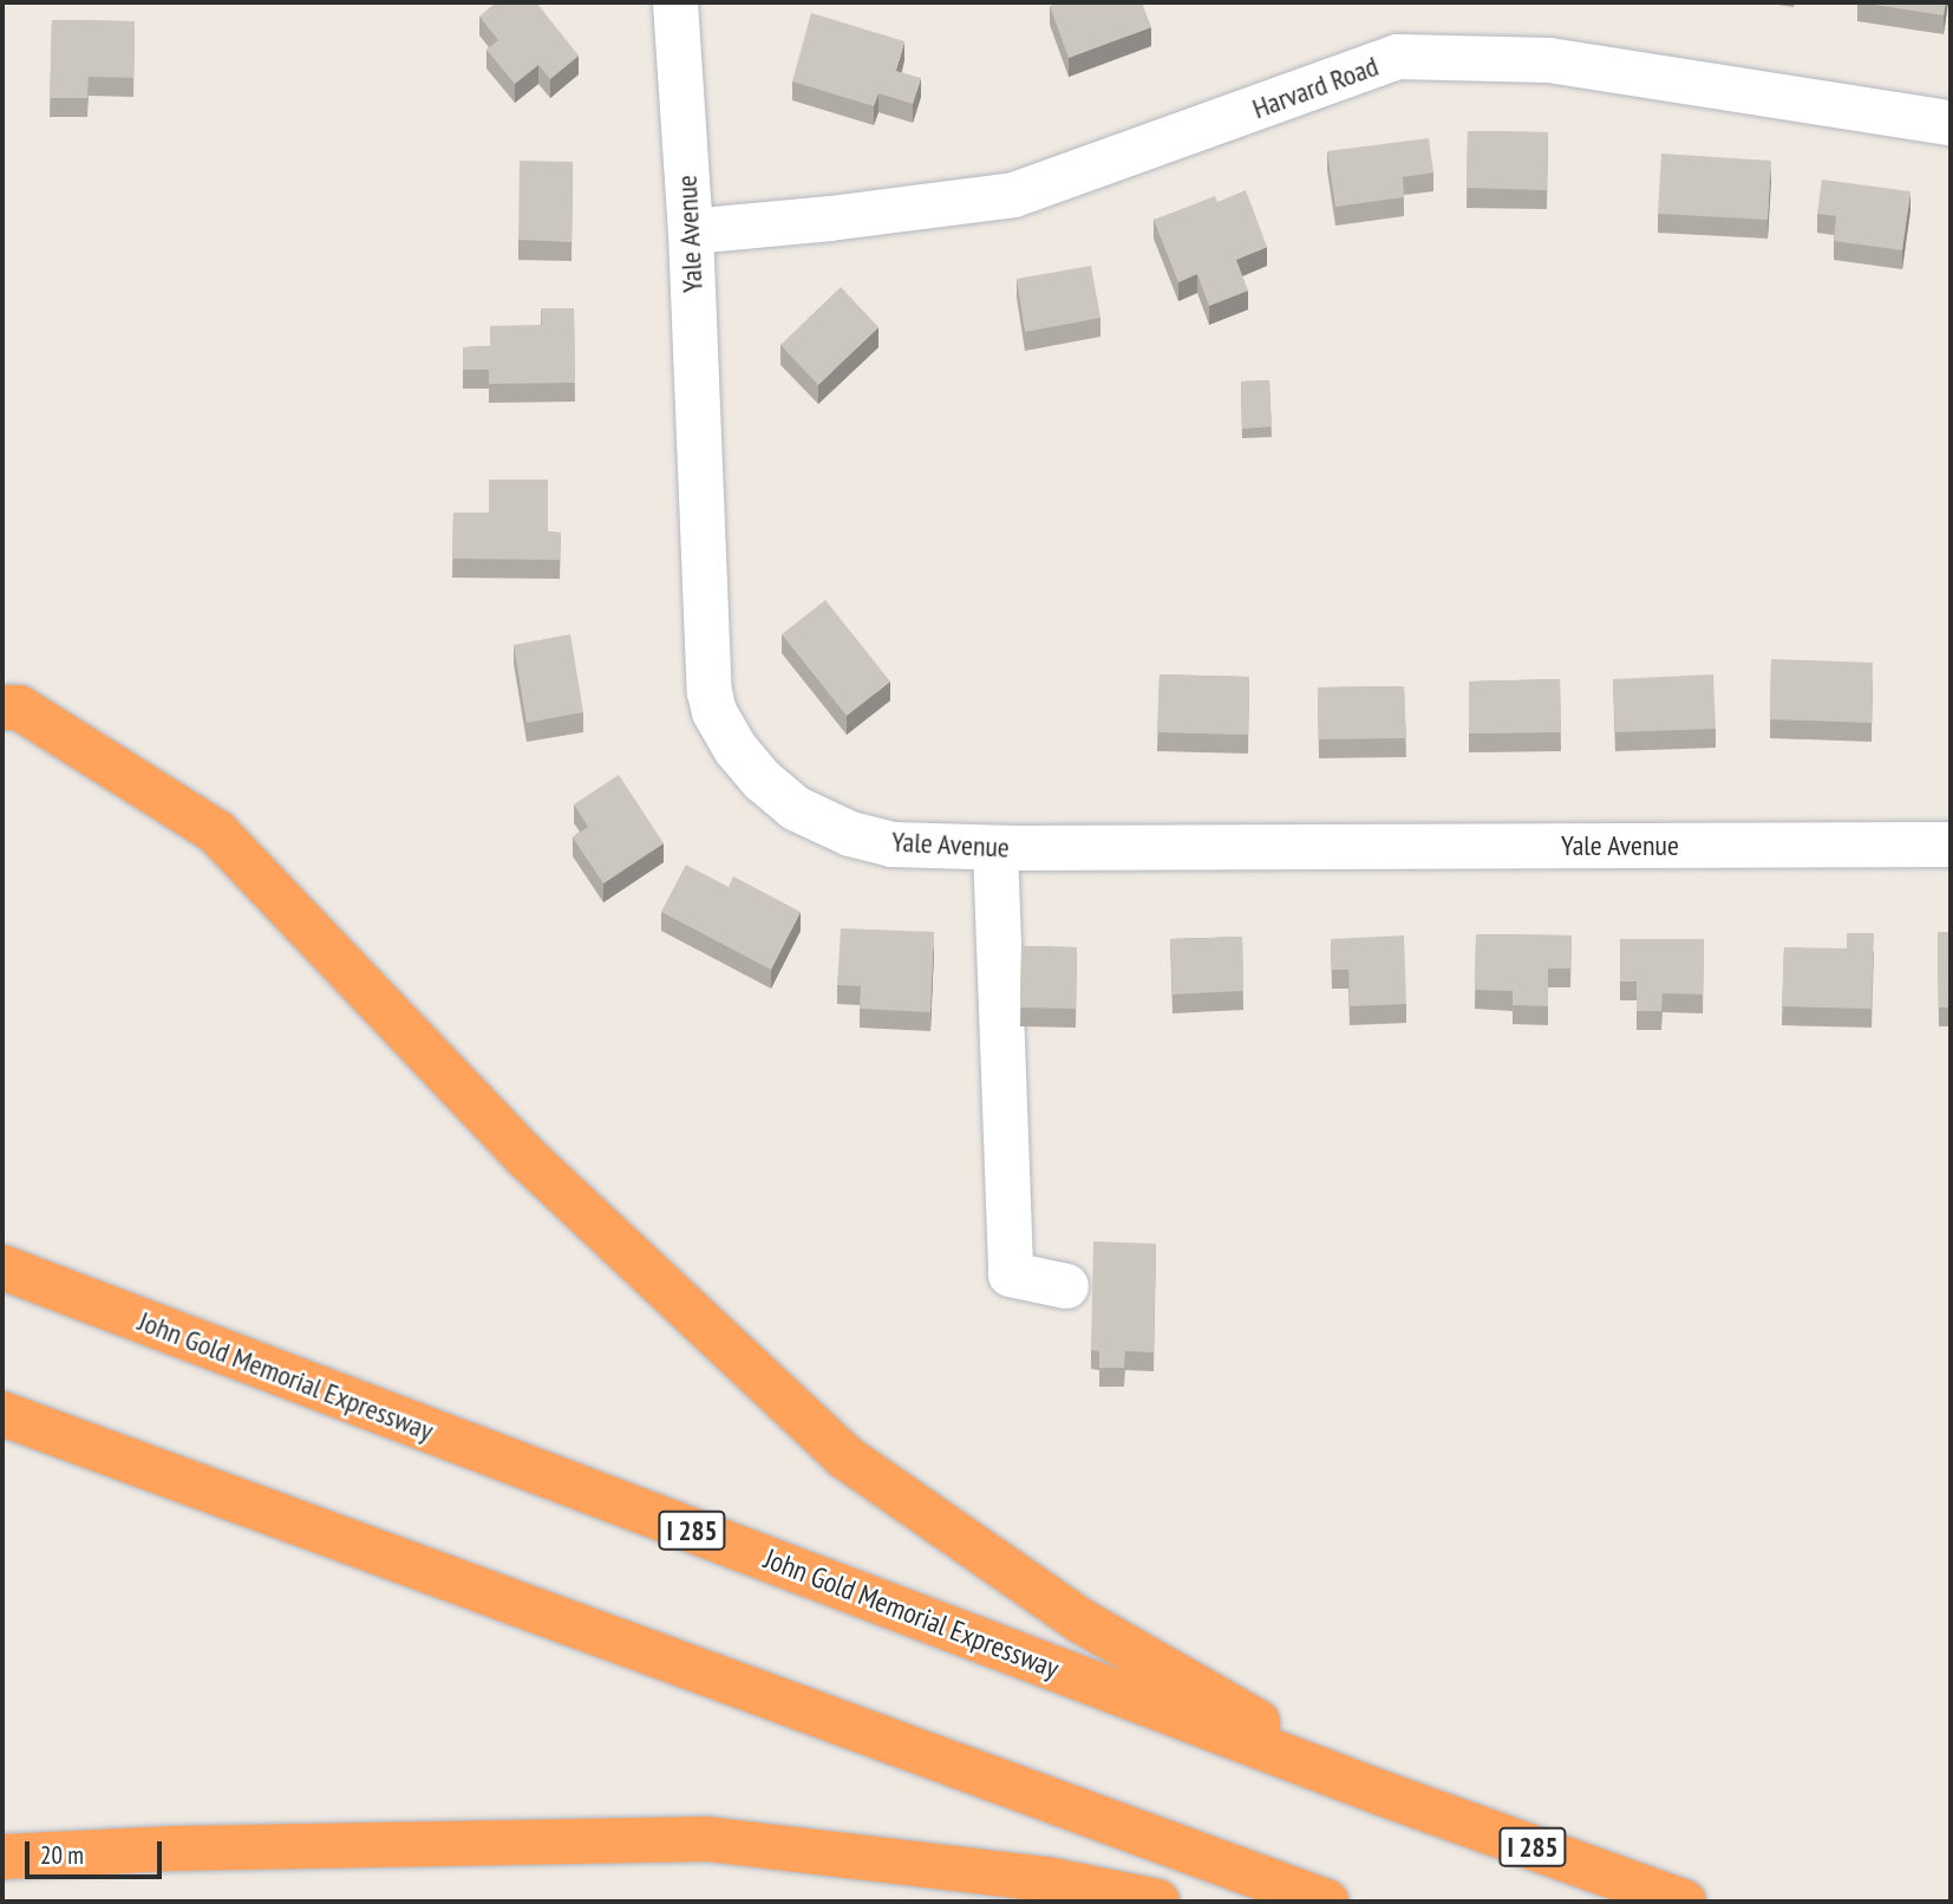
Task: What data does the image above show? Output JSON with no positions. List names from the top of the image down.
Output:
{
  "streets": {
    "highway": ["John Gold Memorial Expressway", "I 285"],
    "street": ["Harvard Road", "Yale Avenue"]
  },
  "crossings": [
    ["Harvard Road", "Yale Avenue"]
  ],
  "scale_bar": "20 m"
}
